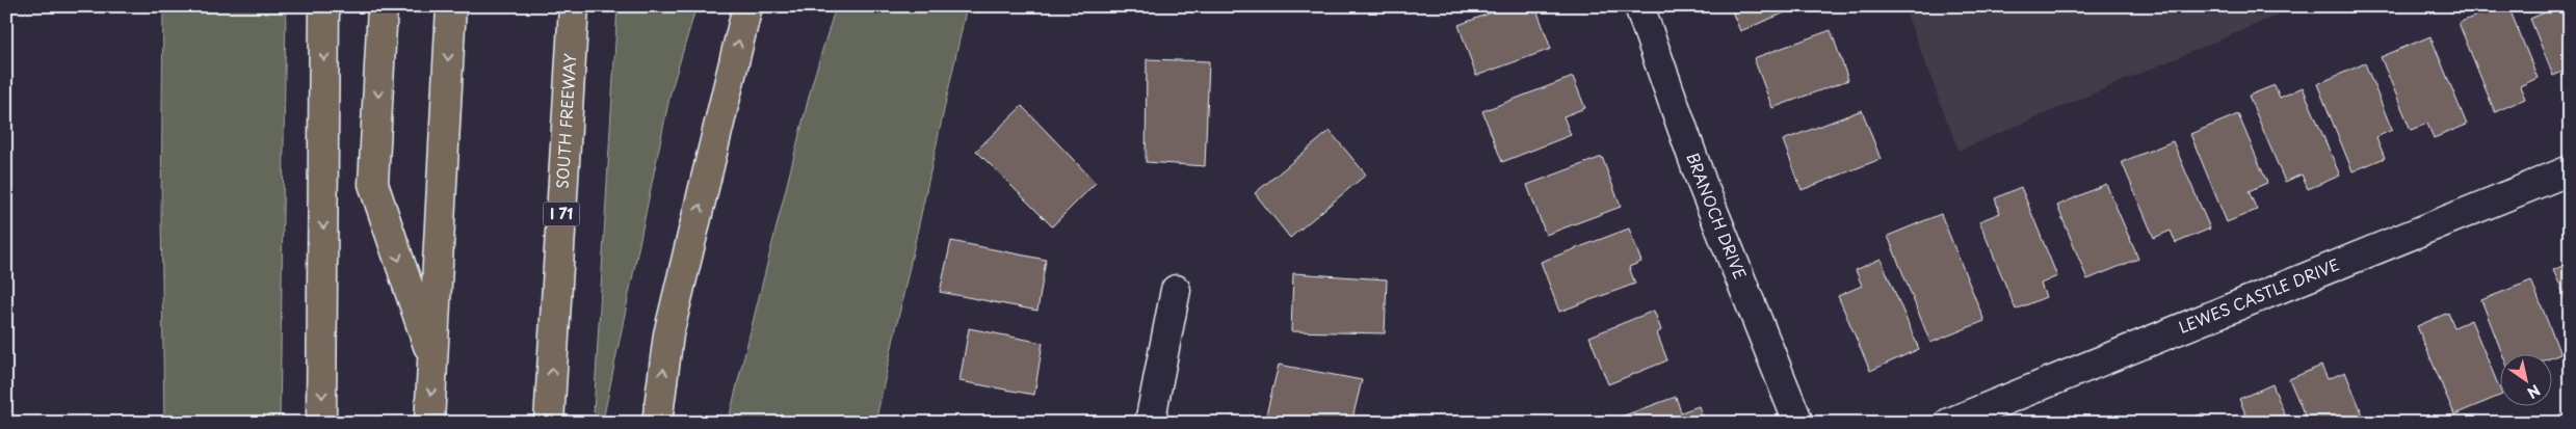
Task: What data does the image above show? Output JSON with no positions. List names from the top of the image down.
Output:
{
  "streets": {
    "highway": ["SOUTH FREEWAY", "I 71"],
    "street": ["BRANOCH DRIVE", "LEWES CASTLE DRIVE"]
  },
  "north": "bottom right"
}
